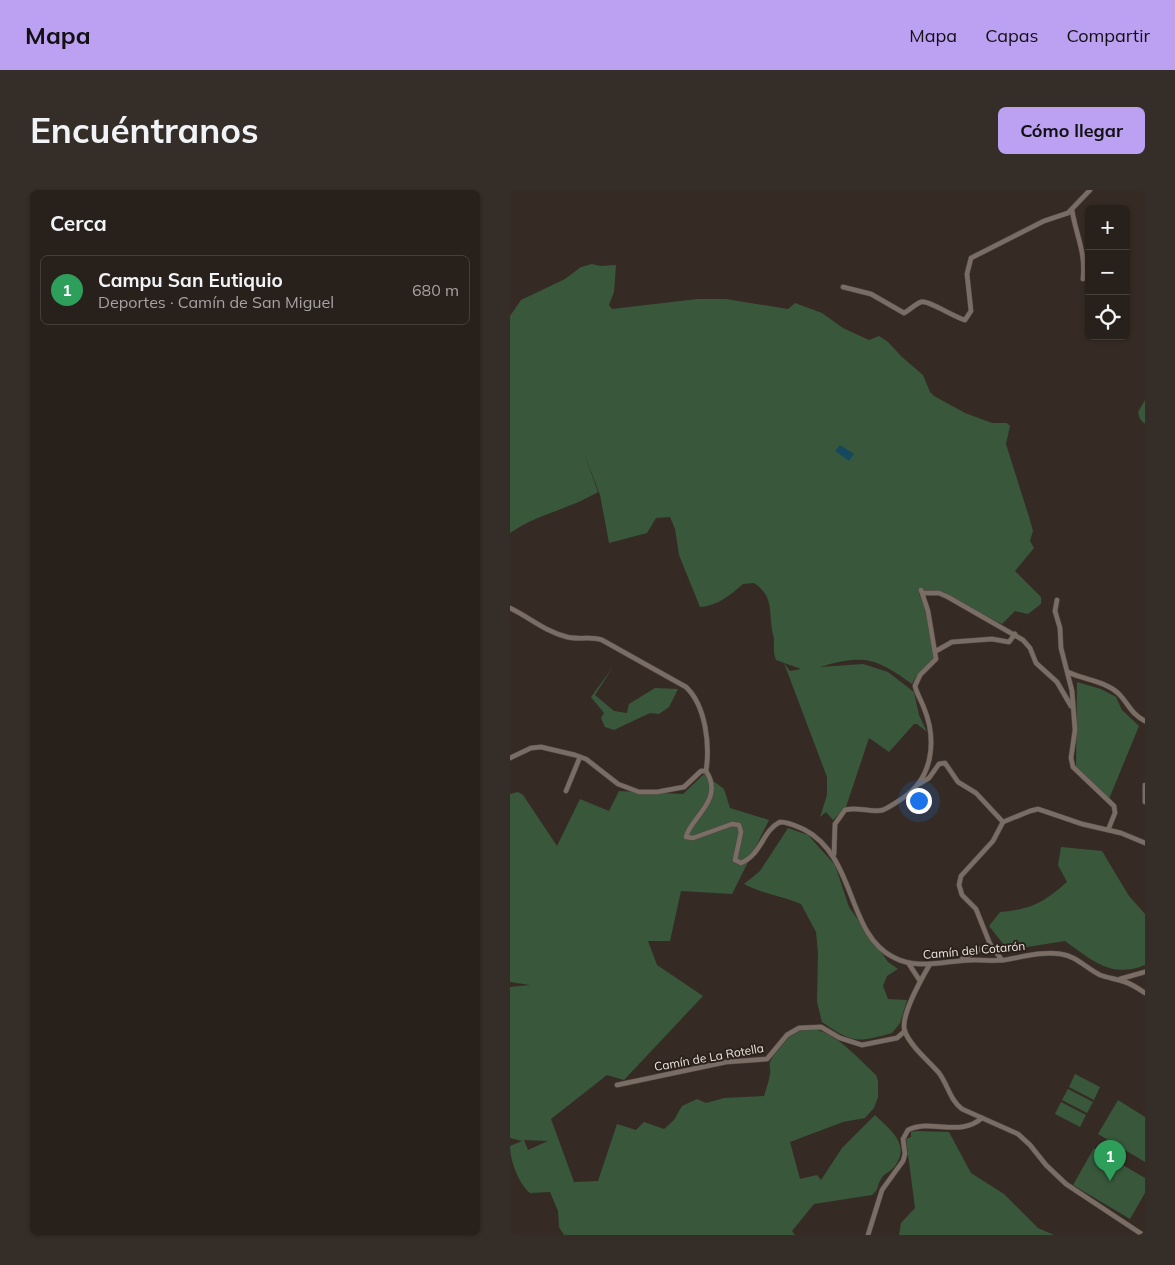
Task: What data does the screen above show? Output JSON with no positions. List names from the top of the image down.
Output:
{
  "streets": {
    "street": ["Camín del Cotarón", "Camín de La Rotella"]
  },
  "page": {
    "header": "Mapa",
    "nav": ["Mapa", "Capas", "Compartir"],
    "buttons": "Cómo llegar",
    "title": "Encuéntranos",
    "heading": "Cerca",
    "map_buttons": ["+", "−"],
    "list": [
      {
        "mark": "1",
        "name": "Campu San Eutiquio",
        "note": "Deportes · Camín de San Miguel",
        "value": "680 m"
      }
    ],
    "pins": "1"
  }
}
